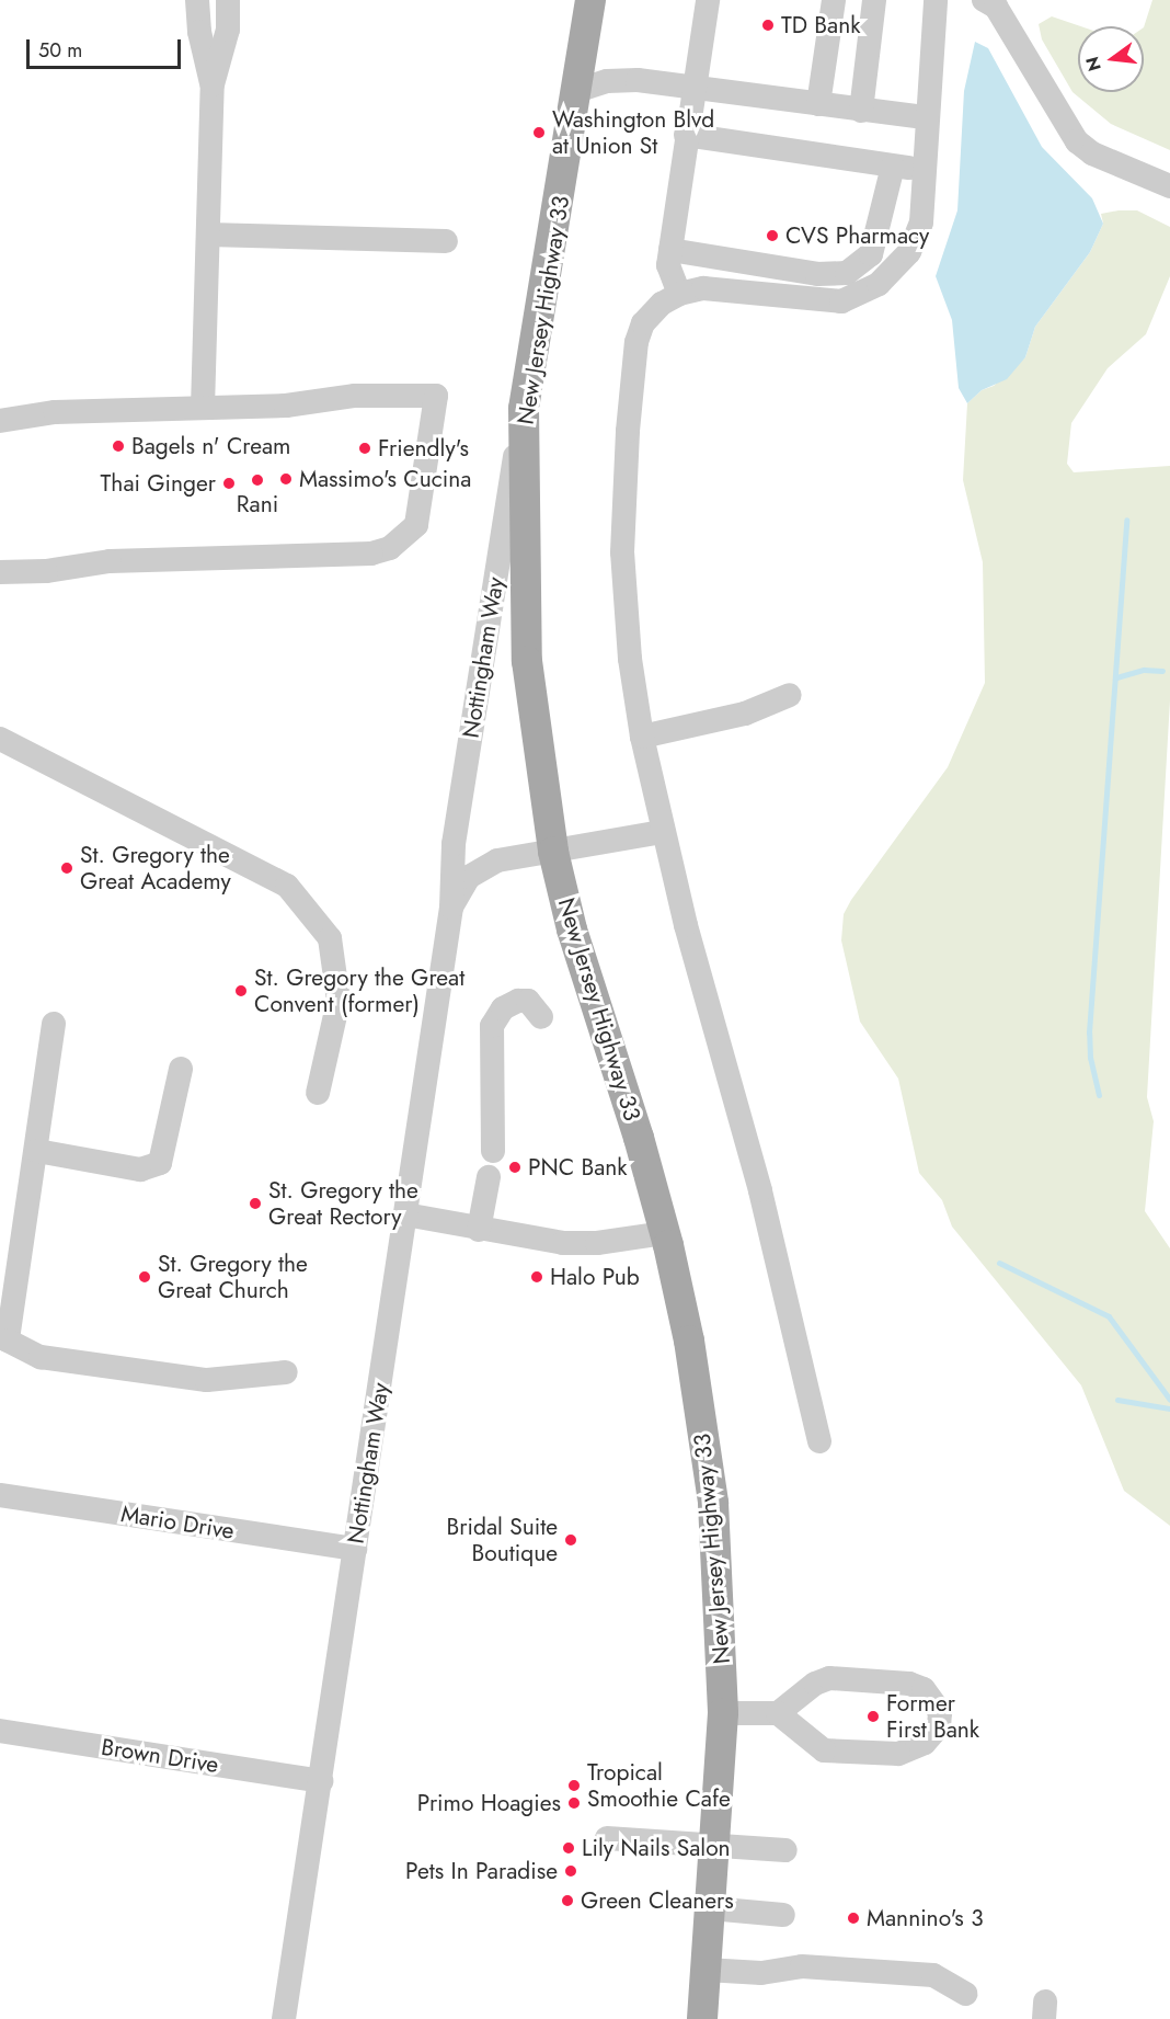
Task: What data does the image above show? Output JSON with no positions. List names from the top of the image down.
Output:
{
  "streets": {
    "main road": ["New Jersey Highway 33"],
    "street": ["Nottingham Way", "Mario Drive", "Brown Drive"]
  },
  "crossings": [
    ["New Jersey Highway 33", "Nottingham Way"],
    ["Nottingham Way", "Mario Drive"],
    ["Nottingham Way", "Brown Drive"]
  ],
  "places": [
    "TD Bank",
    "Washington Blvd at Union St",
    "CVS Pharmacy",
    "Bagels n' Cream",
    "Friendly's",
    "Massimo's Cucina",
    "Rani",
    "Thai Ginger",
    "St. Gregory the Great Academy",
    "St. Gregory the Great Convent (former)",
    "PNC Bank",
    "St. Gregory the Great Rectory",
    "St. Gregory the Great Church",
    "Halo Pub",
    "Bridal Suite Boutique",
    "Former First Bank",
    "Tropical Smoothie Cafe",
    "Primo Hoagies",
    "Lily Nails Salon",
    "Pets In Paradise",
    "Green Cleaners",
    "Mannino's 3"
  ],
  "scale_bar": "50 m",
  "north": "left"
}
